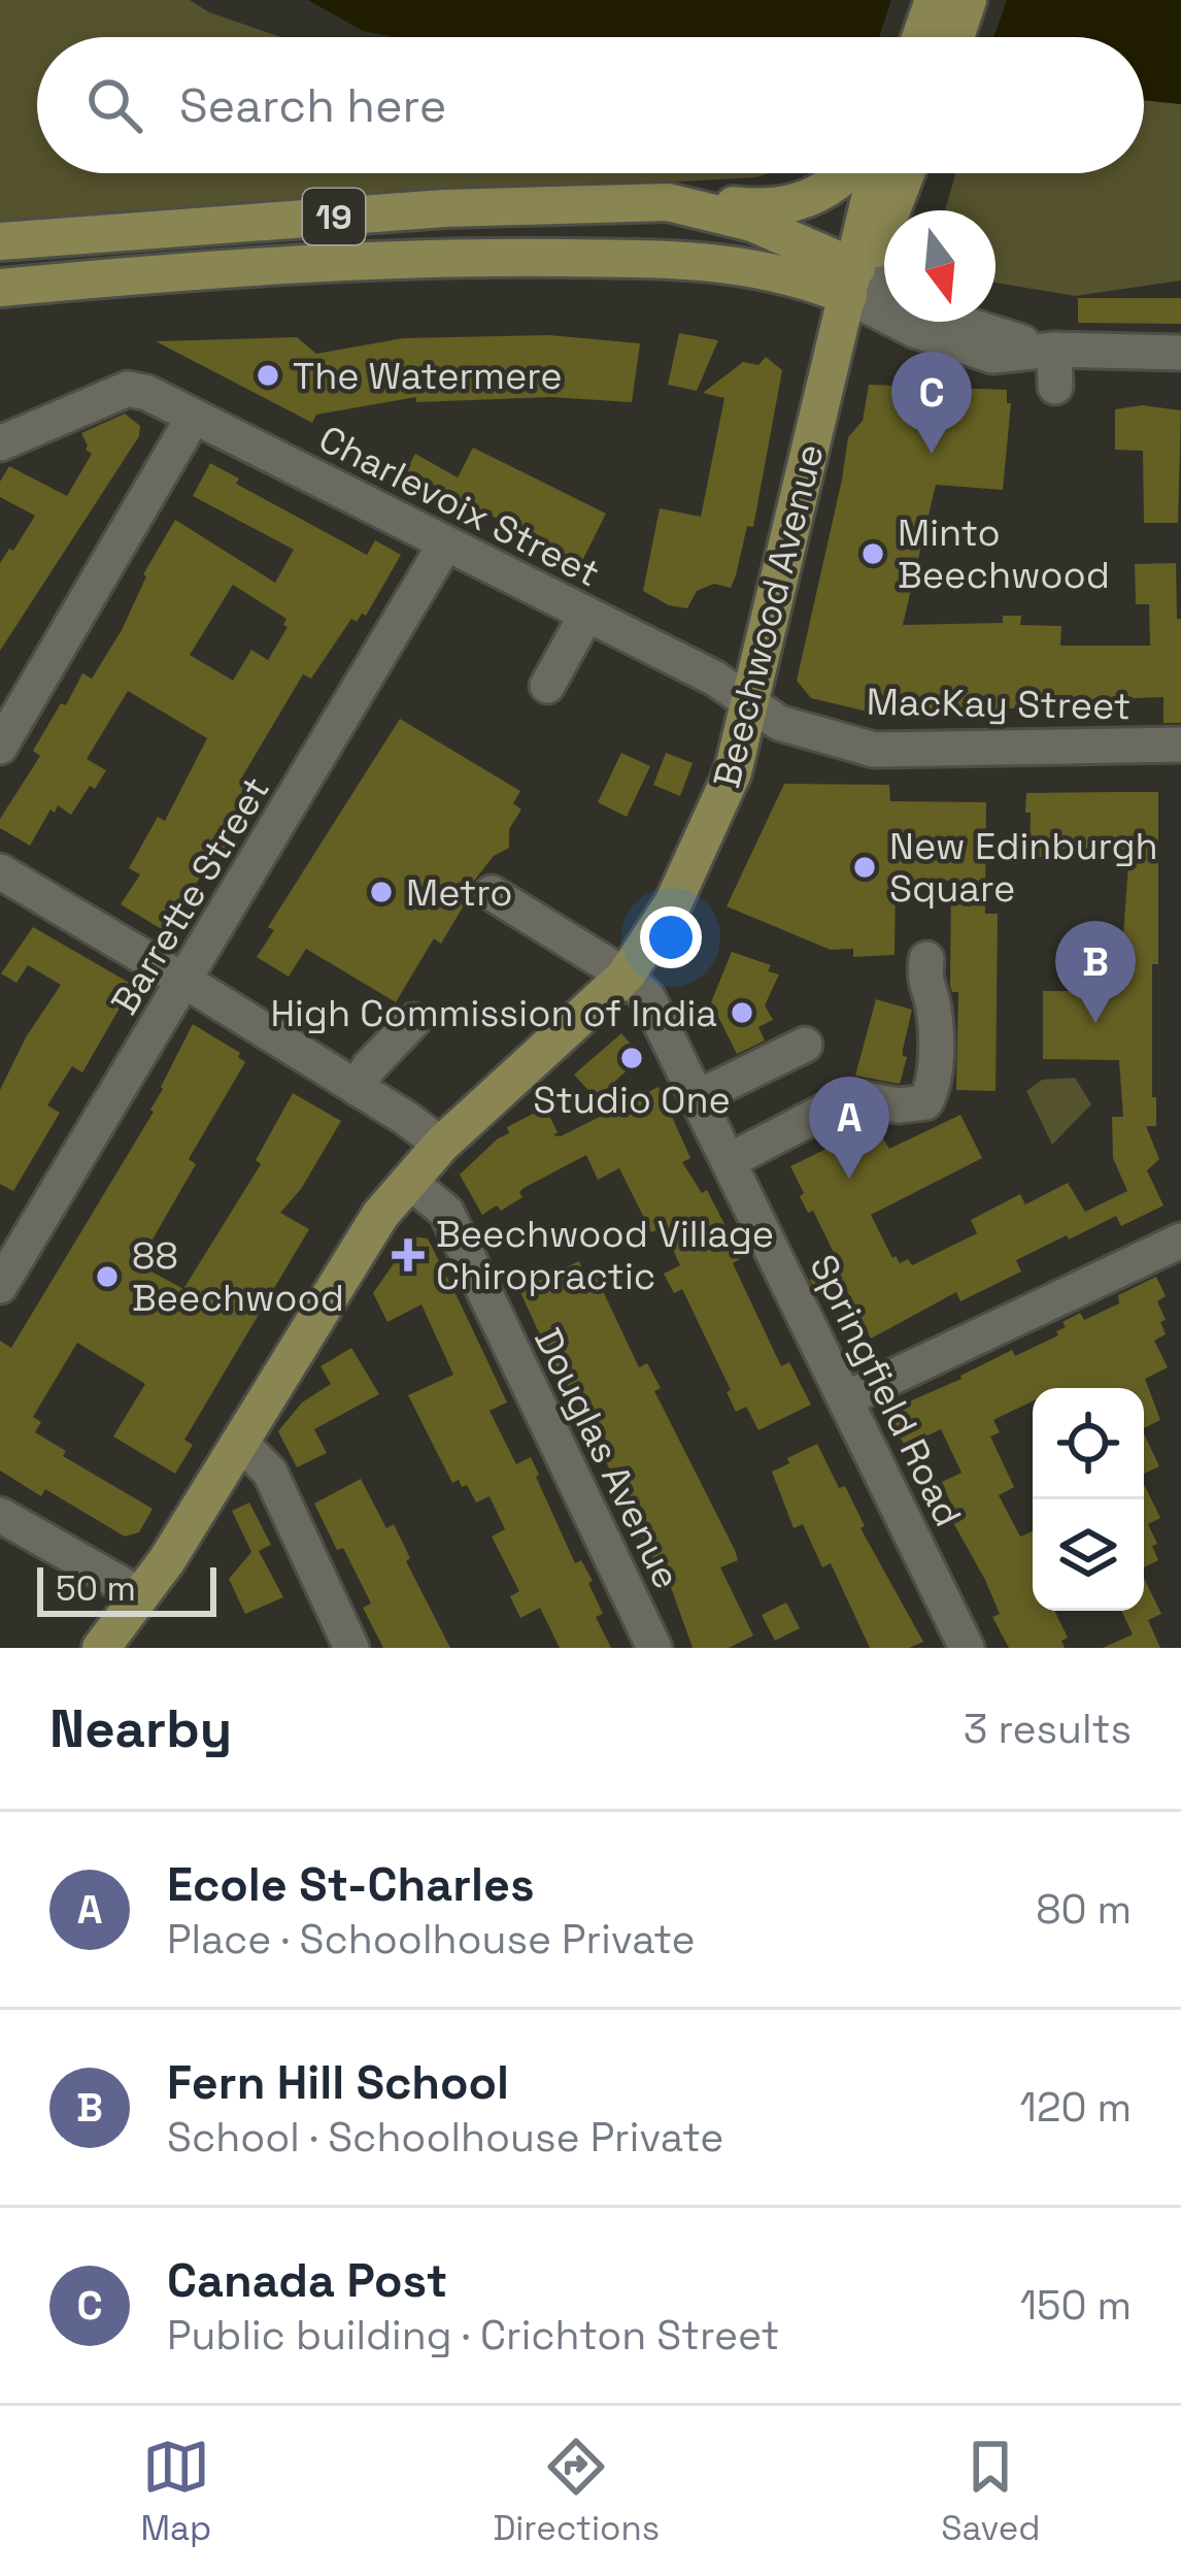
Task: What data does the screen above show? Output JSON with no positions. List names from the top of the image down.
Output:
{
  "streets": {
    "main road": ["19", "Beechwood Avenue"],
    "street": [
      "Charlevoix Street",
      "MacKay Street",
      "Barrette Street",
      "Springfield Road",
      "Douglas Avenue"
    ]
  },
  "crossings": [
    ["19", "Beechwood Avenue"],
    ["Charlevoix Street", "Beechwood Avenue"],
    ["Charlevoix Street", "MacKay Street"],
    ["Charlevoix Street", "Barrette Street"],
    ["Beechwood Avenue", "MacKay Street"],
    ["Beechwood Avenue", "Springfield Road"],
    ["Beechwood Avenue", "Douglas Avenue"]
  ],
  "places": {
    "other": [
      "The Watermere",
      "Minto Beechwood",
      "New Edinburgh Square",
      "Metro",
      "High Commission of India",
      "Studio One",
      "88 Beechwood"
    ],
    "health": ["Beechwood Village Chiropractic"]
  },
  "scale_bar": "50 m",
  "north": "bottom",
  "page": {
    "search": "Search here",
    "pins": ["C", "B", "A"],
    "scale": "50 m",
    "heading": ["Nearby", "3 results"],
    "list": [
      {
        "mark": "A",
        "name": "Ecole St-Charles",
        "note": "Place · Schoolhouse Private",
        "value": "80 m"
      },
      {
        "mark": "B",
        "name": "Fern Hill School",
        "note": "School · Schoolhouse Private",
        "value": "120 m"
      },
      {
        "mark": "C",
        "name": "Canada Post",
        "note": "Public building · Crichton Street",
        "value": "150 m"
      }
    ],
    "nav": ["Map", "Directions", "Saved"]
  }
}
